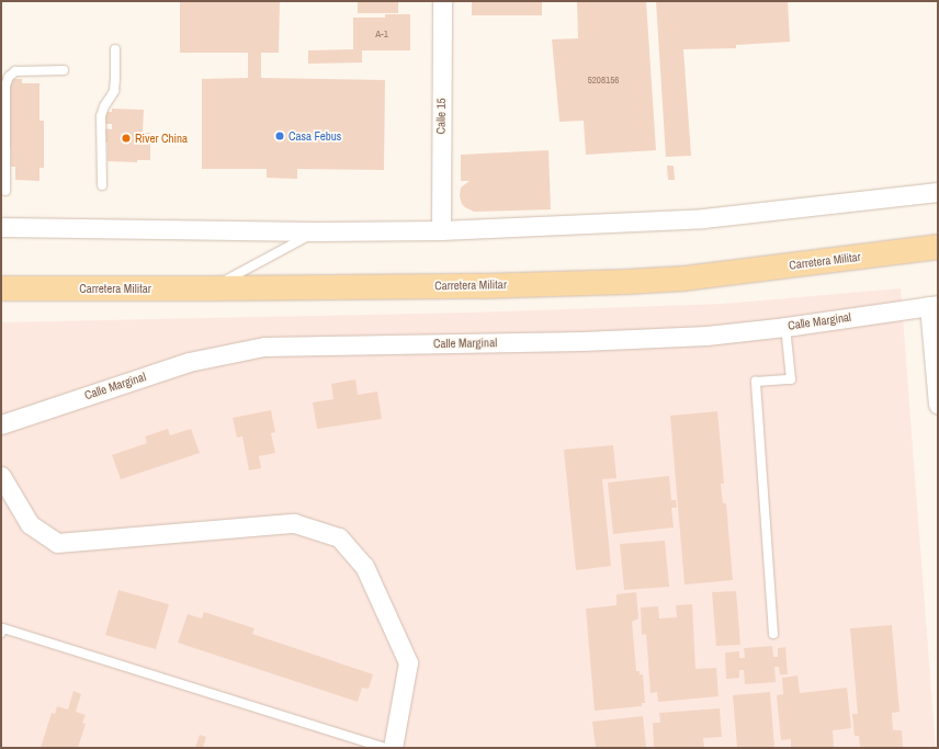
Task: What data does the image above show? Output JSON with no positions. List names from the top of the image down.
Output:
{
  "streets": {
    "main road": ["Carretera Militar"],
    "street": ["Calle 15", "Calle Marginal"]
  },
  "places": ["Casa Febus", "River China"],
  "house_numbers": ["A-1", "5208156"]
}
